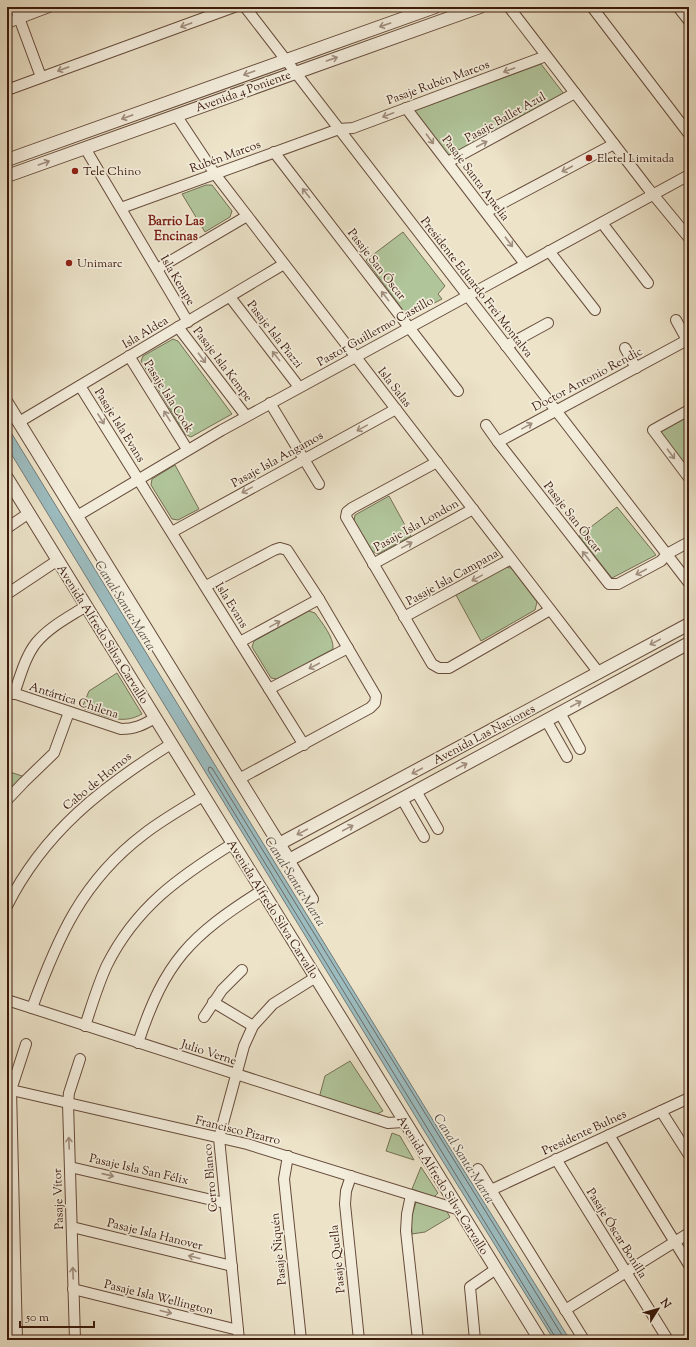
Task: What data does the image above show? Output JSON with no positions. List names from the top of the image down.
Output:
{
  "streets": {
    "street": [
      "Pasaje Rubén Marcos",
      "Avenida 4 Poniente",
      "Pasaje Ballet Azul",
      "Rubén Marcos",
      "Pasaje Santa Amelia",
      "Pasaje San Óscar",
      "Isla Kempe",
      "Presidente Eduardo Frei Montalva",
      "Pastor Guillermo Castillo",
      "Isla Aldea",
      "Pasaje Isla Piazzi",
      "Pasaje Isla Kempe",
      "Doctor Antonio Rendic",
      "Isla Salas",
      "Pasaje Isla Cook",
      "Pasaje Isla Evans",
      "Pasaje Isla Angamos",
      "Pasaje Isla London",
      "Pasaje Isla Campana",
      "Isla Evans",
      "Avenida Alfredo Silva Carvallo",
      "Antártica Chilena",
      "Avenida Las Naciones",
      "Cabo de Hornos",
      "Julio Verne",
      "Francisco Pizarro",
      "Presidente Bulnes",
      "Pasaje Isla San Félix",
      "Cerro Blanco",
      "Pasaje Vítor",
      "Pasaje Óscar Bonilla",
      "Pasaje Isla Hanover",
      "Pasaje Ñiquén",
      "Pasaje Quella",
      "Pasaje Isla Wellington"
    ]
  },
  "crossings": [
    ["Pasaje Rubén Marcos", "Rubén Marcos"],
    ["Pasaje Rubén Marcos", "Pasaje Santa Amelia"],
    ["Pasaje Rubén Marcos", "Presidente Eduardo Frei Montalva"],
    ["Avenida 4 Poniente", "Isla Kempe"],
    ["Avenida 4 Poniente", "Presidente Eduardo Frei Montalva"],
    ["Avenida 4 Poniente", "Isla Salas"],
    ["Pasaje Ballet Azul", "Pasaje Santa Amelia"],
    ["Rubén Marcos", "Pasaje San Óscar"],
    ["Rubén Marcos", "Isla Kempe"],
    ["Rubén Marcos", "Presidente Eduardo Frei Montalva"],
    ["Rubén Marcos", "Isla Salas"],
    ["Pasaje Santa Amelia", "Pastor Guillermo Castillo"],
    ["Pasaje San Óscar", "Presidente Eduardo Frei Montalva"],
    ["Pasaje San Óscar", "Pastor Guillermo Castillo"],
    ["Pasaje San Óscar", "Doctor Antonio Rendic"],
    ["Isla Kempe", "Isla Aldea"],
    ["Presidente Eduardo Frei Montalva", "Pastor Guillermo Castillo"],
    ["Presidente Eduardo Frei Montalva", "Doctor Antonio Rendic"],
    ["Pastor Guillermo Castillo", "Pasaje Isla Piazzi"],
    ["Pastor Guillermo Castillo", "Pasaje Isla Kempe"],
    ["Pastor Guillermo Castillo", "Isla Salas"],
    ["Pastor Guillermo Castillo", "Pasaje Isla Cook"],
    ["Pastor Guillermo Castillo", "Pasaje Isla Evans"],
    ["Pastor Guillermo Castillo", "Isla Evans"],
    ["Isla Aldea", "Pasaje Isla Piazzi"],
    ["Isla Aldea", "Pasaje Isla Kempe"],
    ["Isla Aldea", "Isla Salas"],
    ["Isla Aldea", "Pasaje Isla Cook"],
    ["Isla Aldea", "Pasaje Isla Evans"],
    ["Isla Salas", "Pasaje Isla Angamos"],
    ["Isla Salas", "Pasaje Isla London"],
    ["Isla Salas", "Pasaje Isla Campana"],
    ["Isla Salas", "Avenida Las Naciones"],
    ["Pasaje Isla Evans", "Isla Evans"],
    ["Pasaje Isla Angamos", "Isla Evans"],
    ["Avenida Alfredo Silva Carvallo", "Antártica Chilena"],
    ["Avenida Alfredo Silva Carvallo", "Cabo de Hornos"],
    ["Avenida Alfredo Silva Carvallo", "Julio Verne"],
    ["Avenida Alfredo Silva Carvallo", "Francisco Pizarro"],
    ["Avenida Alfredo Silva Carvallo", "Cerro Blanco"],
    ["Julio Verne", "Cerro Blanco"],
    ["Francisco Pizarro", "Cerro Blanco"],
    ["Francisco Pizarro", "Pasaje Vítor"],
    ["Francisco Pizarro", "Pasaje Ñiquén"],
    ["Francisco Pizarro", "Pasaje Quella"],
    ["Presidente Bulnes", "Pasaje Óscar Bonilla"],
    ["Pasaje Isla San Félix", "Cerro Blanco"],
    ["Pasaje Isla San Félix", "Pasaje Vítor"],
    ["Cerro Blanco", "Pasaje Isla Hanover"],
    ["Cerro Blanco", "Pasaje Isla Wellington"],
    ["Pasaje Vítor", "Pasaje Isla Hanover"],
    ["Pasaje Vítor", "Pasaje Isla Wellington"]
  ],
  "one_way": [
    "Pasaje Rubén Marcos",
    "Pasaje Santa Amelia",
    "Pasaje San Óscar",
    "Pasaje Isla Piazzi",
    "Pasaje Isla Kempe",
    "Pasaje Isla Cook",
    "Pasaje Isla Angamos",
    "Pasaje Isla London",
    "Pasaje Isla Campana",
    "Pasaje Isla San Félix",
    "Pasaje Isla Hanover",
    "Pasaje Isla Wellington"
  ],
  "districts": ["Barrio Las Encinas"],
  "water": ["Canal Santa Marta"],
  "places": ["Eletel Limitada", "Tele Chino", "Unimarc"],
  "scale_bar": "50 m",
  "north": "top right"
}
